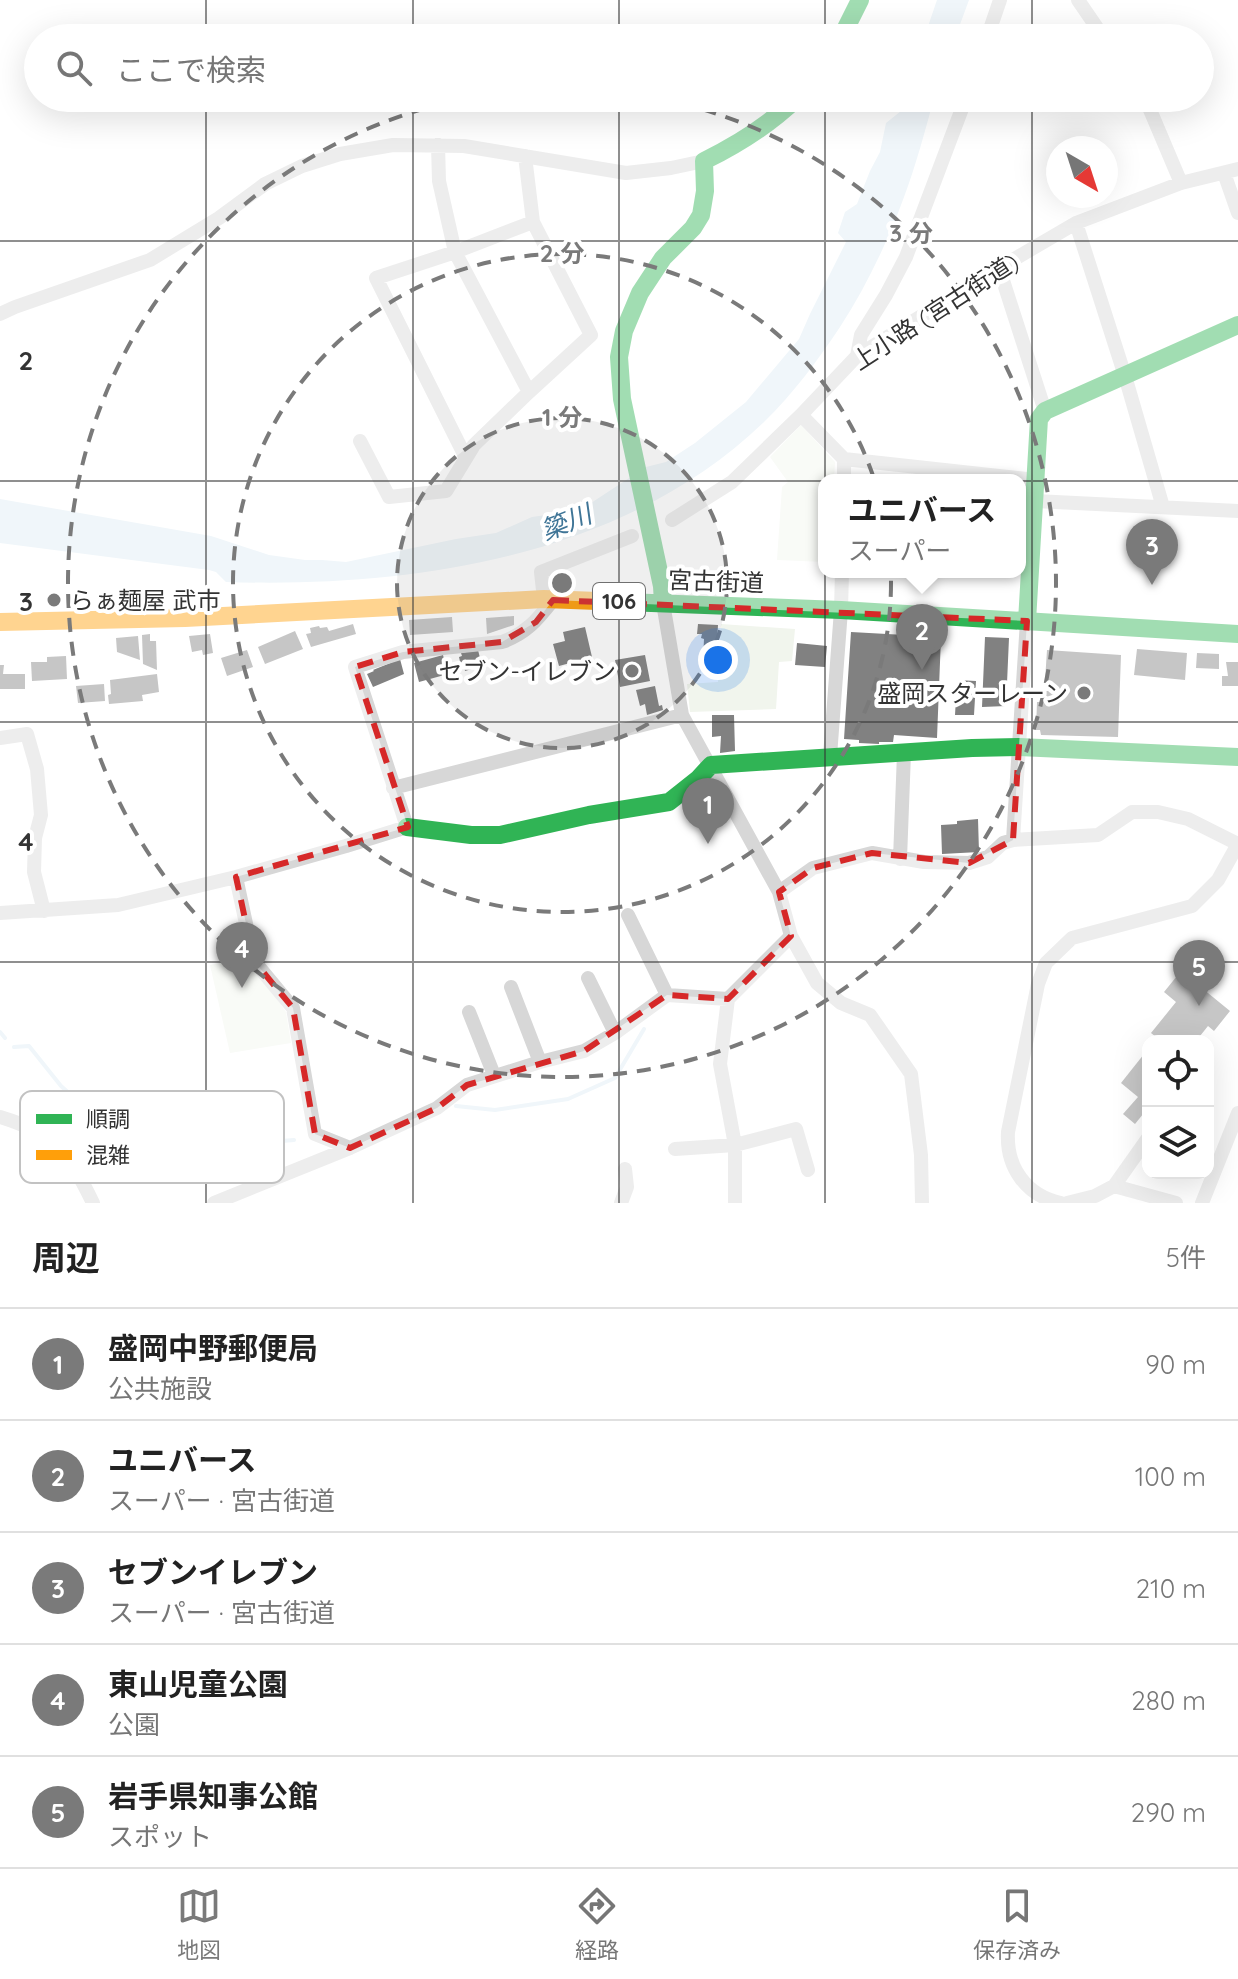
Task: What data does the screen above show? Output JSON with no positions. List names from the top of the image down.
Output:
{
  "streets": {
    "main road": ["宮古街道", "106"],
    "street": ["上小路 (宮古街道)"]
  },
  "water": ["簗川"],
  "places": ["らぁ麺屋 武市", "セブン-イレブン", "盛岡スターレーン"],
  "legend": ["順調", "混雑"],
  "north": "bottom right",
  "page": {
    "search": "ここで検索",
    "popup": ["ユニバース", "スーパー"],
    "pins": [
      "3",
      "2",
      "1",
      "4",
      "5"
    ],
    "heading": ["周辺", "5件"],
    "list": [
      {
        "mark": "1",
        "name": "盛岡中野郵便局",
        "note": "公共施設",
        "value": "90 m"
      },
      {
        "mark": "2",
        "name": "ユニバース",
        "note": "スーパー · 宮古街道",
        "value": "100 m"
      },
      {
        "mark": "3",
        "name": "セブンイレブン",
        "note": "スーパー · 宮古街道",
        "value": "210 m"
      },
      {
        "mark": "4",
        "name": "東山児童公園",
        "note": "公園",
        "value": "280 m"
      },
      {
        "mark": "5",
        "name": "岩手県知事公館",
        "note": "スポット",
        "value": "290 m"
      }
    ],
    "nav": ["地図", "経路", "保存済み"]
  },
  "grid": {
    "rows": ["2", "3", "4"]
  },
  "rings": ["3 分", "2 分", "1 分"]
}
